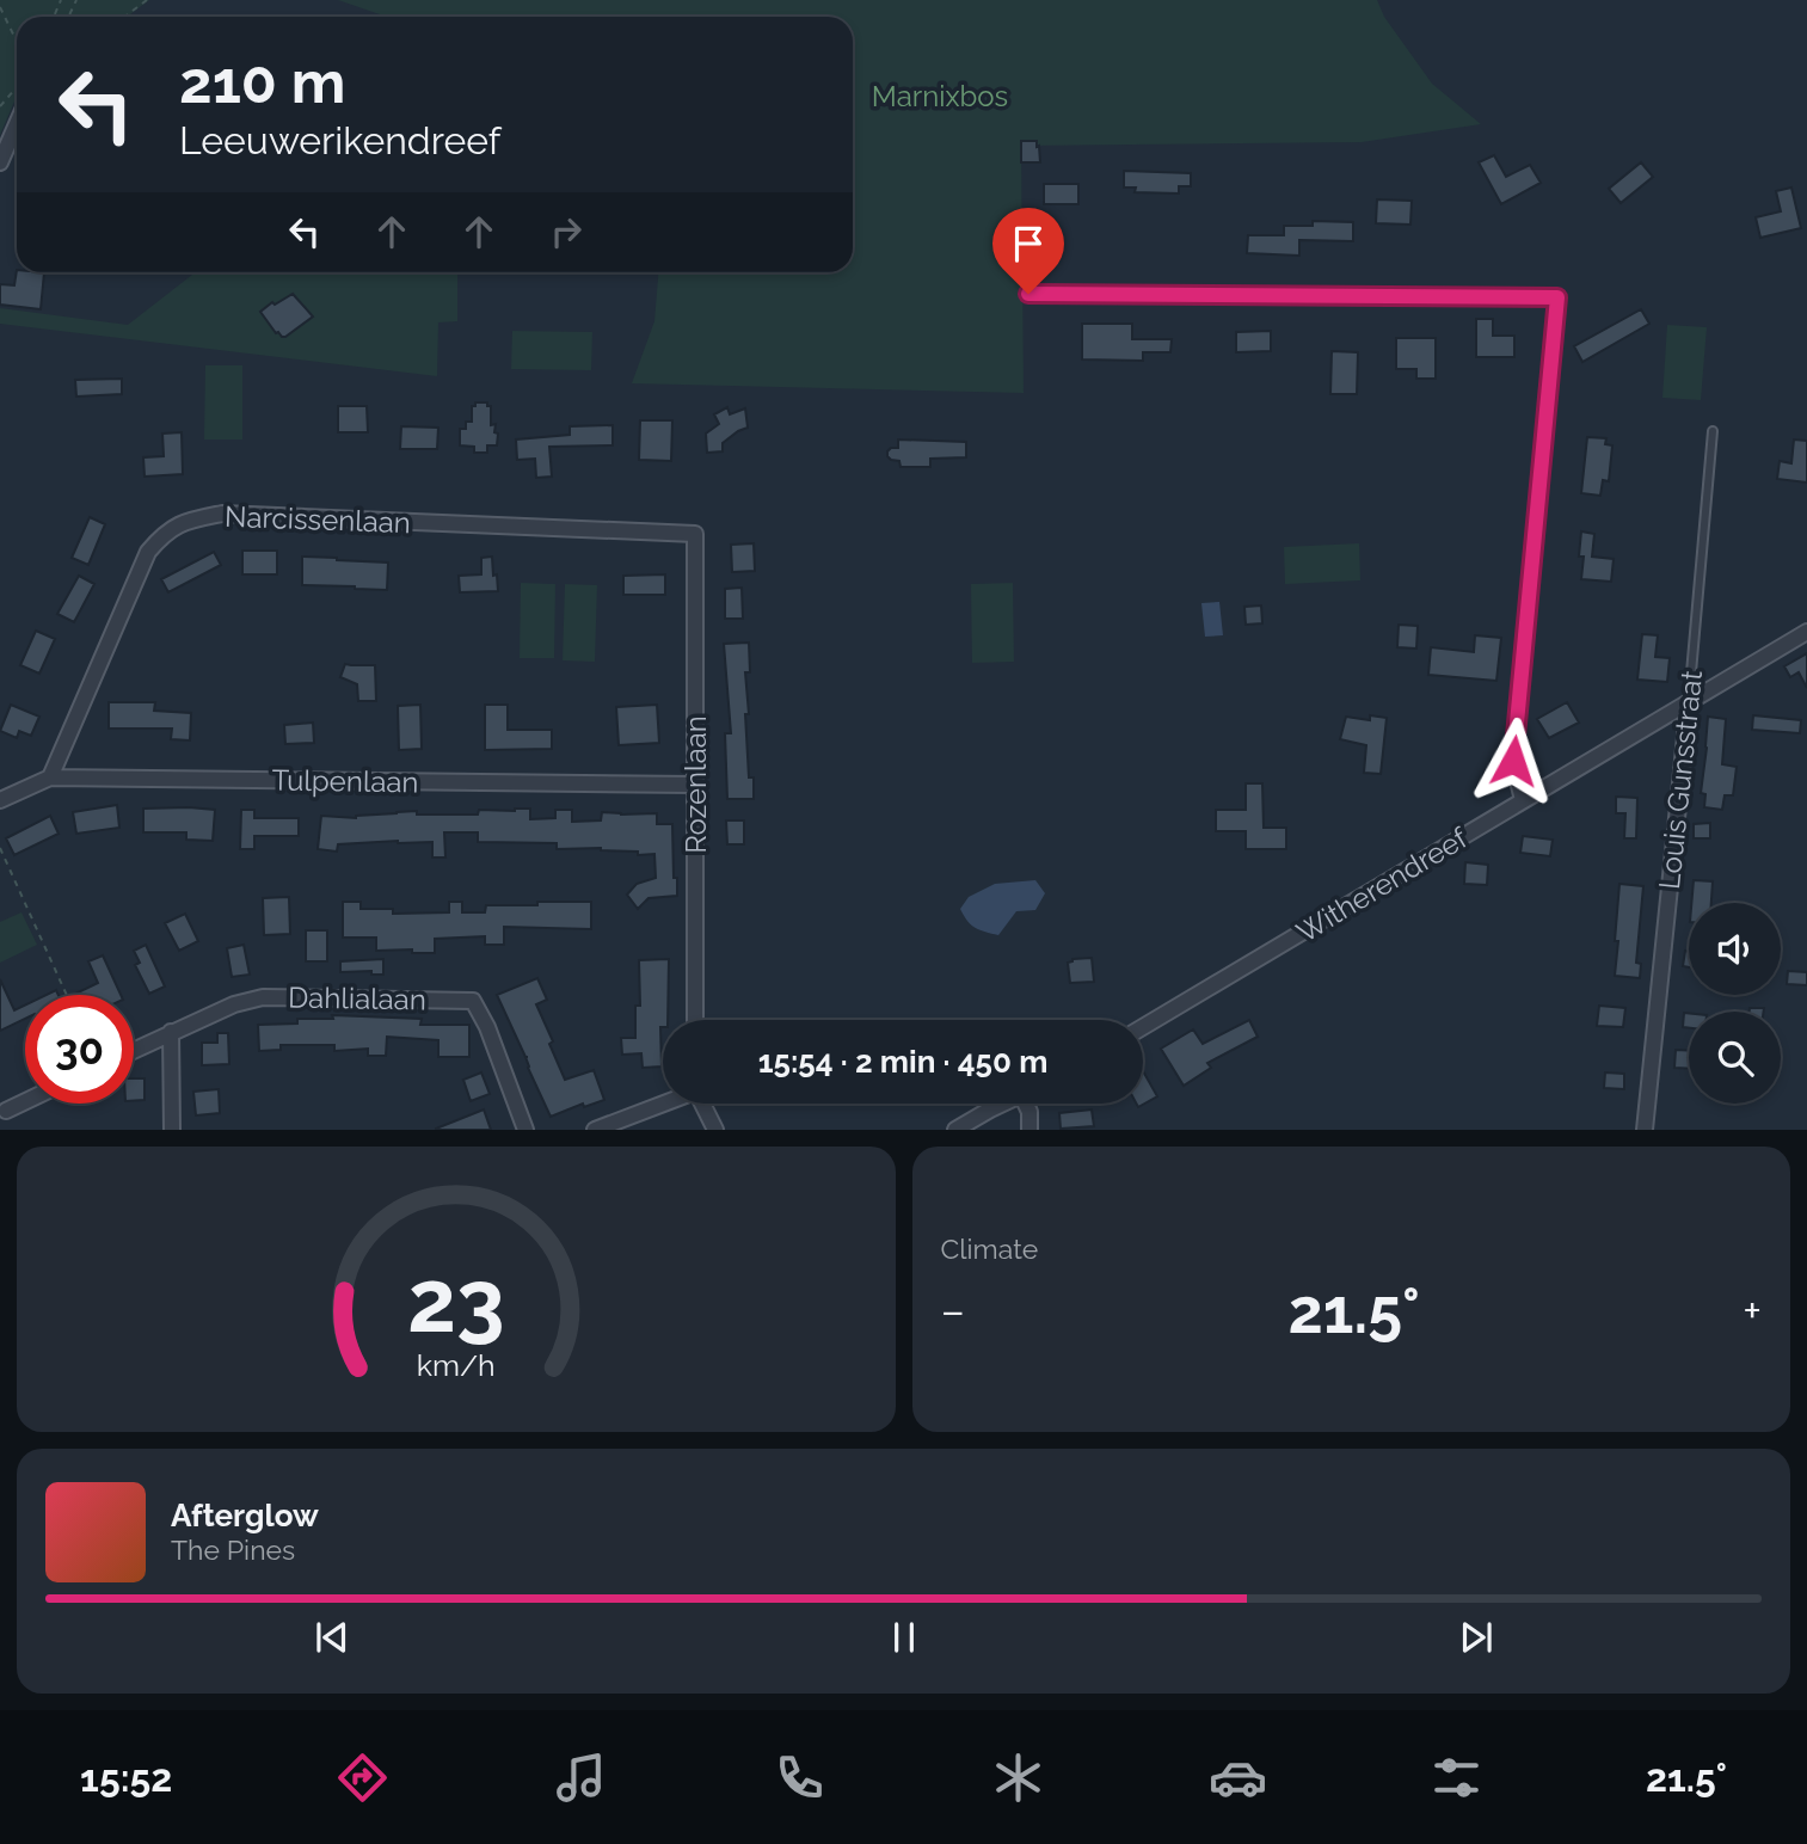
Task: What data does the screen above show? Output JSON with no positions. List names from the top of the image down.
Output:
{
  "streets": {
    "street": [
      "Narcissenlaan",
      "Louis Gunsstraat",
      "Tulpenlaan",
      "Rozenlaan",
      "Witherendreef",
      "Dahlialaan"
    ]
  },
  "crossings": [
    ["Narcissenlaan", "Tulpenlaan"],
    ["Narcissenlaan", "Rozenlaan"],
    ["Louis Gunsstraat", "Witherendreef"],
    ["Tulpenlaan", "Rozenlaan"]
  ],
  "parks": ["Marnixbos"],
  "page": {
    "turn": ["210 m", "Leeuwerikendreef"],
    "limit": "30",
    "trip": "15:54 · 2 min · 450 m",
    "tile": "Climate",
    "heat": ["−", "21.5°", "+"],
    "song": ["Afterglow", "The Pines"],
    "tabs": ["15:52", "21.5°"],
    "gauge": ["23", "km/h"]
  }
}
